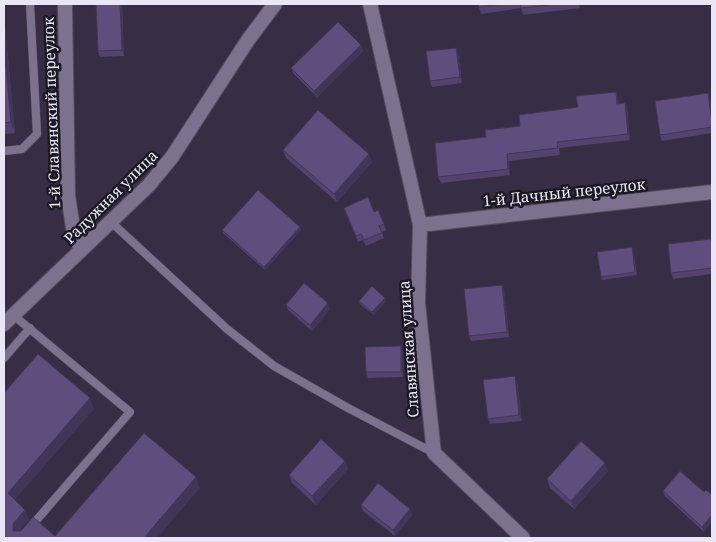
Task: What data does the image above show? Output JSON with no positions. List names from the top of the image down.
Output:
{
  "streets": {
    "street": [
      "1-й Славянский переулок",
      "1-й Дачный переулок",
      "Радужная улица",
      "Славянская улица"
    ]
  },
  "crossings": [
    ["1-й Славянский переулок", "Радужная улица"],
    ["1-й Дачный переулок", "Славянская улица"]
  ]
}
